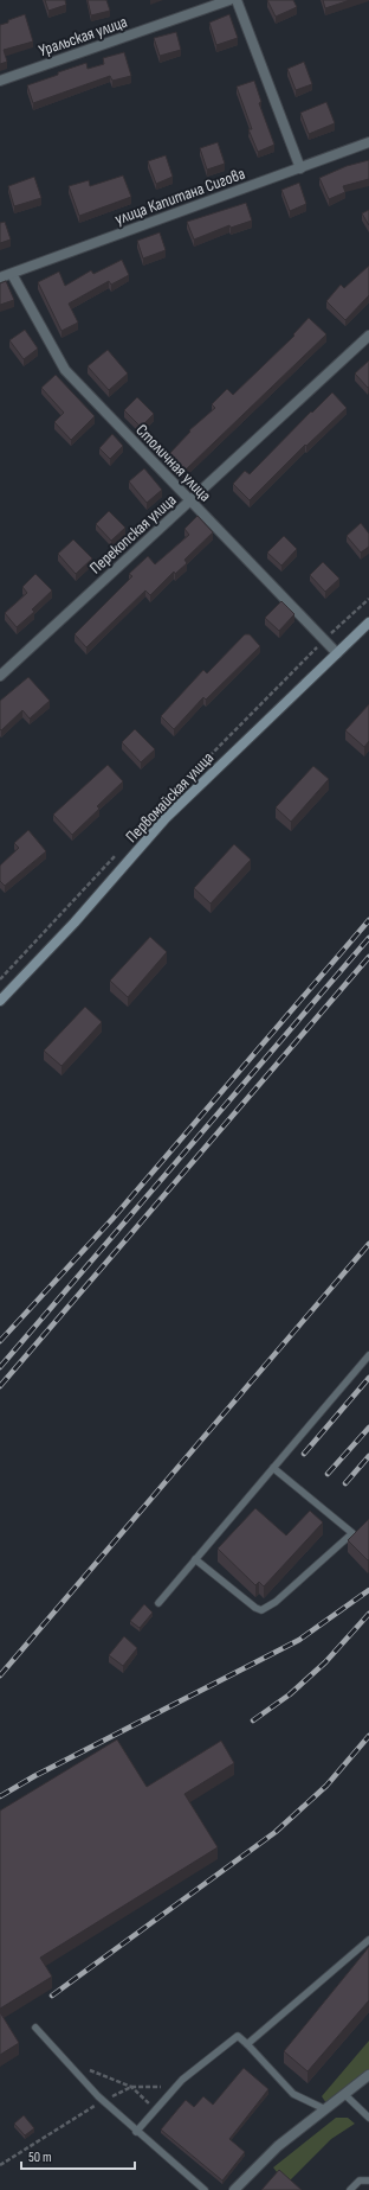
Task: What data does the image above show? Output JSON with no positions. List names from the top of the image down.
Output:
{
  "streets": {
    "main road": ["Первомайская улица"],
    "street": [
      "Уральская улица",
      "улица Капитана Сигова",
      "Столичная улица",
      "Перекопская улица"
    ]
  },
  "crossings": [
    ["улица Капитана Сигова", "Столичная улица"],
    ["Столичная улица", "Перекопская улица"],
    ["Столичная улица", "Первомайская улица"]
  ],
  "scale_bar": "50 m"
}
